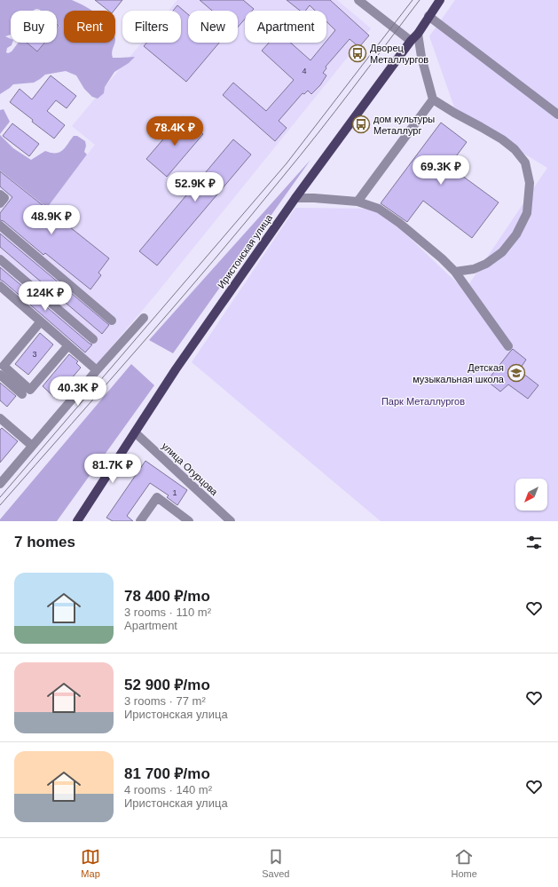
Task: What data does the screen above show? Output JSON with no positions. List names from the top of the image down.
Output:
{
  "streets": {
    "main road": ["Иристонская улица"],
    "street": ["улица Огурцова"]
  },
  "crossings": [
    ["Иристонская улица", "улица Огурцова"]
  ],
  "parks": ["Парк Металлургов"],
  "places": {
    "bus stop": ["Дворец Металлургов", "дом культуры Металлург"],
    "school or university": ["Детская музыкальная школа"]
  },
  "house_numbers": ["4", "3", "1"],
  "north": "bottom left",
  "page": {
    "chip": [
      "Buy",
      "Rent",
      "Filters",
      "New",
      "Apartment"
    ],
    "price": [
      "78.4K ₽",
      "69.3K ₽",
      "52.9K ₽",
      "48.9K ₽",
      "124K ₽",
      "40.3K ₽",
      "81.7K ₽"
    ],
    "heading": "7 homes",
    "list": [
      {
        "name": "78 400 ₽/mo",
        "note": "3 rooms · 110 m² · Apartment"
      },
      {
        "name": "52 900 ₽/mo",
        "note": "3 rooms · 77 m² · Иристонская улица"
      },
      {
        "name": "81 700 ₽/mo",
        "note": "4 rooms · 140 m² · Иристонская улица"
      }
    ],
    "tabs": ["Map", "Saved", "Home"]
  }
}
